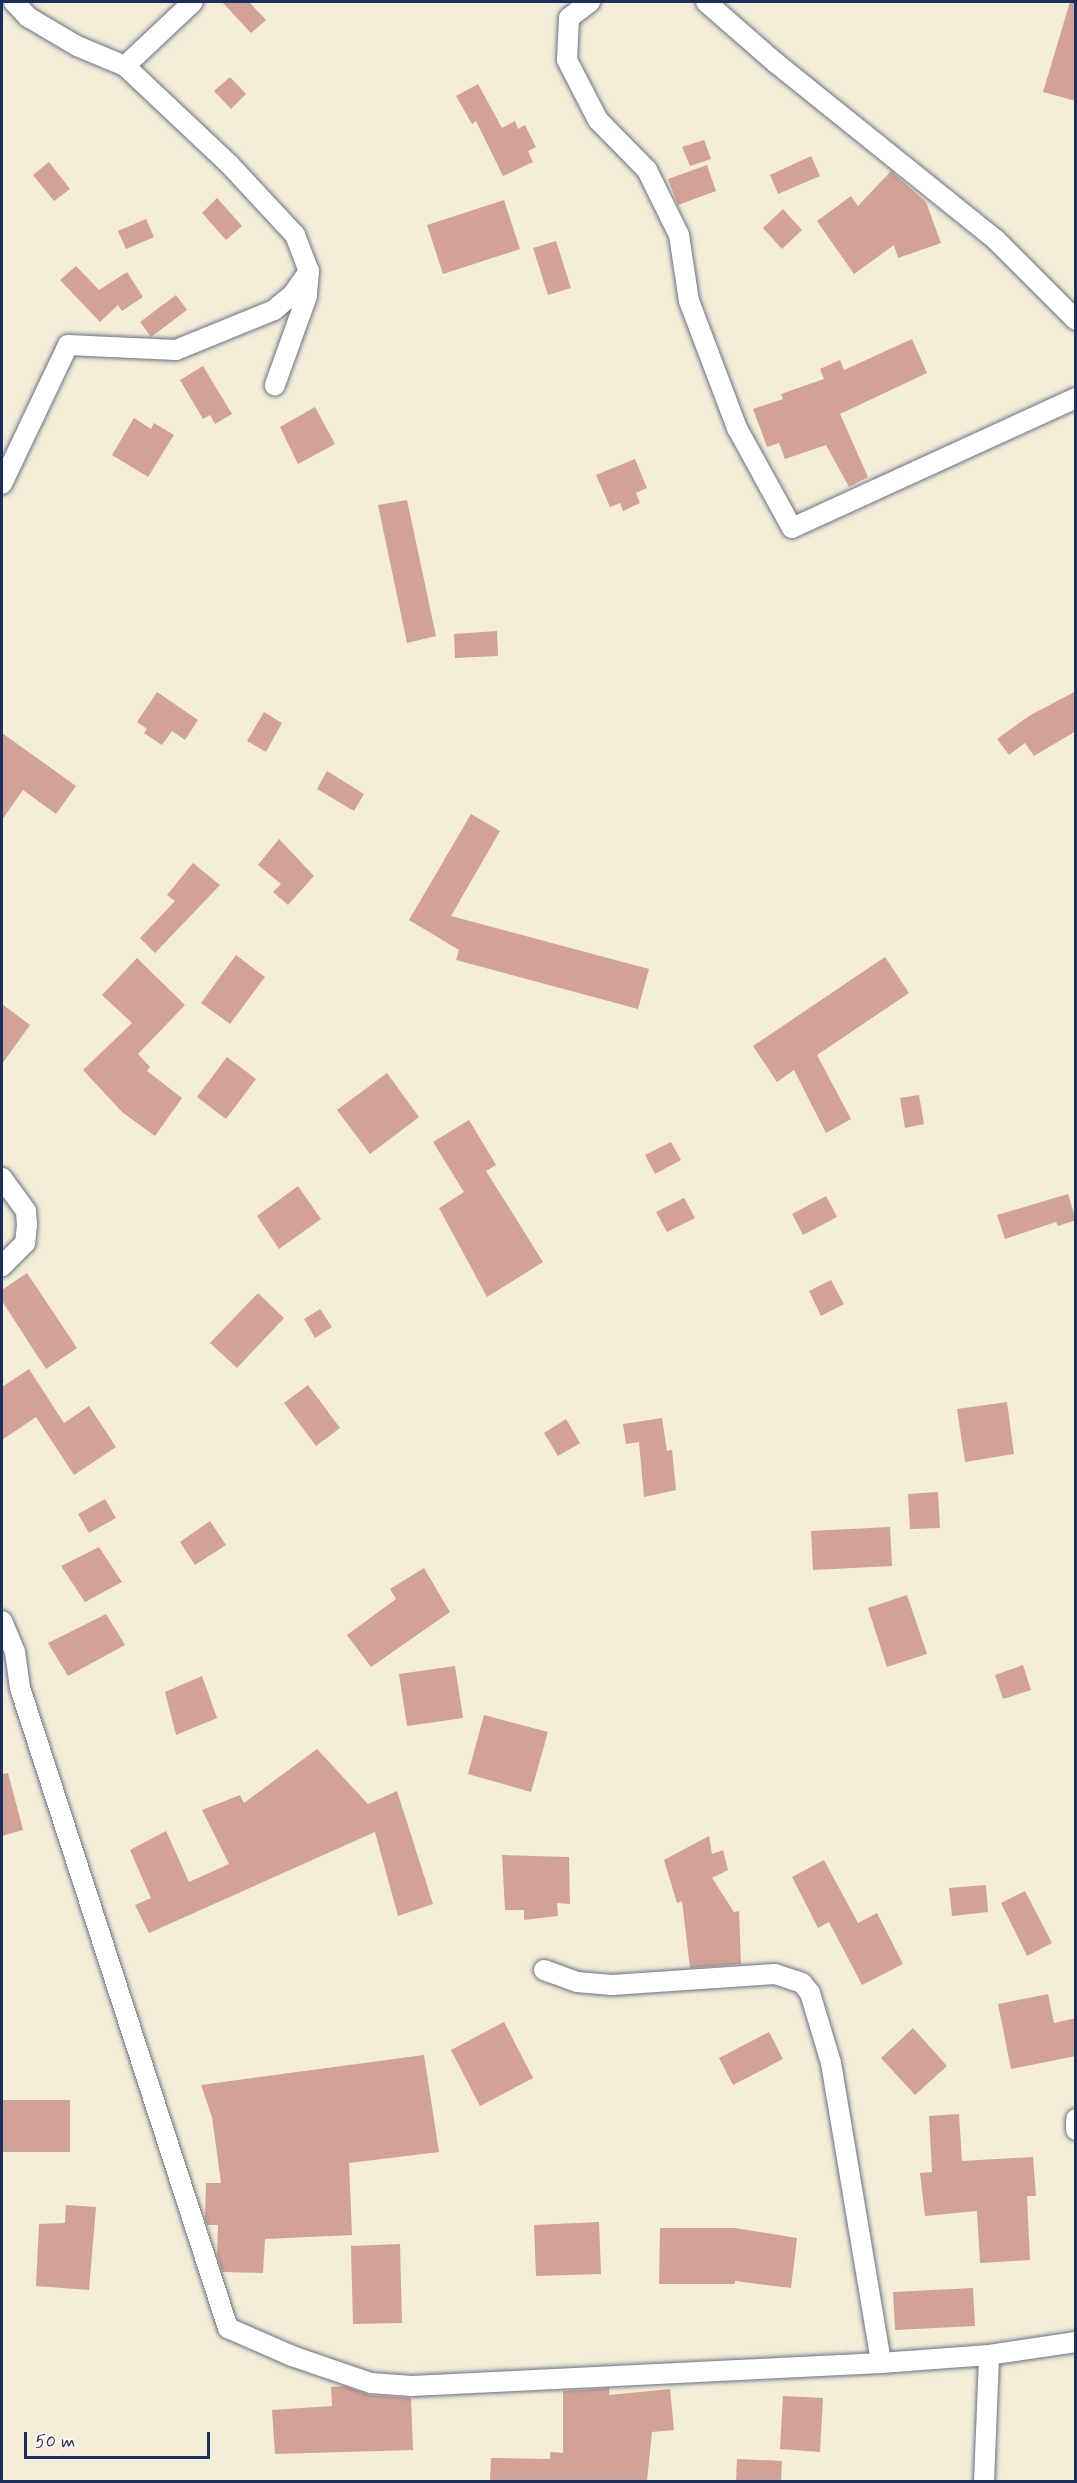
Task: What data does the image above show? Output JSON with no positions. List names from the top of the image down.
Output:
{
  "scale_bar": "50 m"
}
